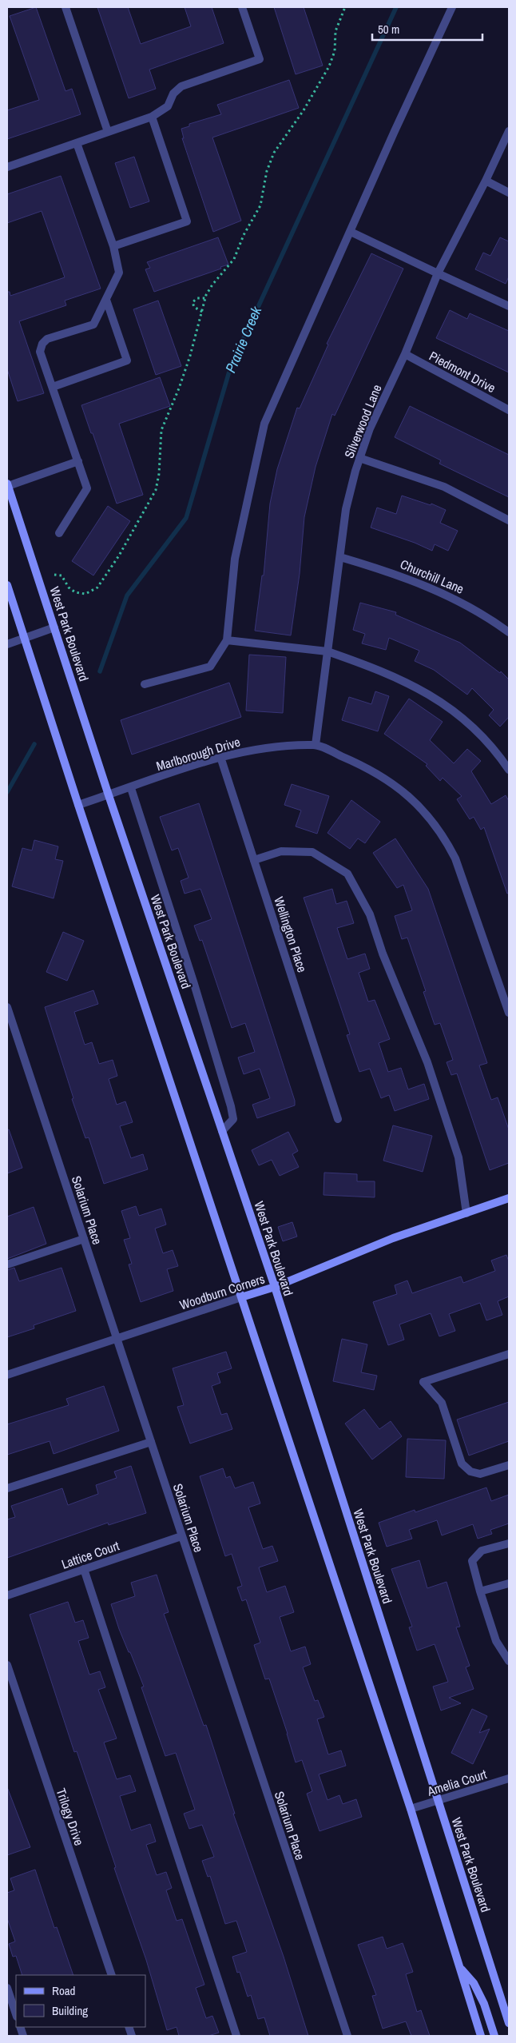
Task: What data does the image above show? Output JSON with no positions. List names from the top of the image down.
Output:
{
  "streets": {
    "main road": ["West Park Boulevard", "Woodburn Corners"],
    "street": [
      "Piedmont Drive",
      "Silverwood Lane",
      "Churchill Lane",
      "Marlborough Drive",
      "Wellington Place",
      "Solarium Place",
      "Lattice Court",
      "Amelia Court",
      "Trilogy Drive"
    ]
  },
  "crossings": [
    ["Piedmont Drive", "Silverwood Lane"],
    ["Silverwood Lane", "Churchill Lane"],
    ["Silverwood Lane", "Marlborough Drive"],
    ["West Park Boulevard", "Marlborough Drive"],
    ["West Park Boulevard", "Woodburn Corners"],
    ["West Park Boulevard", "Amelia Court"],
    ["Marlborough Drive", "Wellington Place"],
    ["Solarium Place", "Woodburn Corners"],
    ["Solarium Place", "Lattice Court"]
  ],
  "water": ["Prairie Creek"],
  "legend": ["Road", "Building"],
  "scale_bar": "50 m"
}
